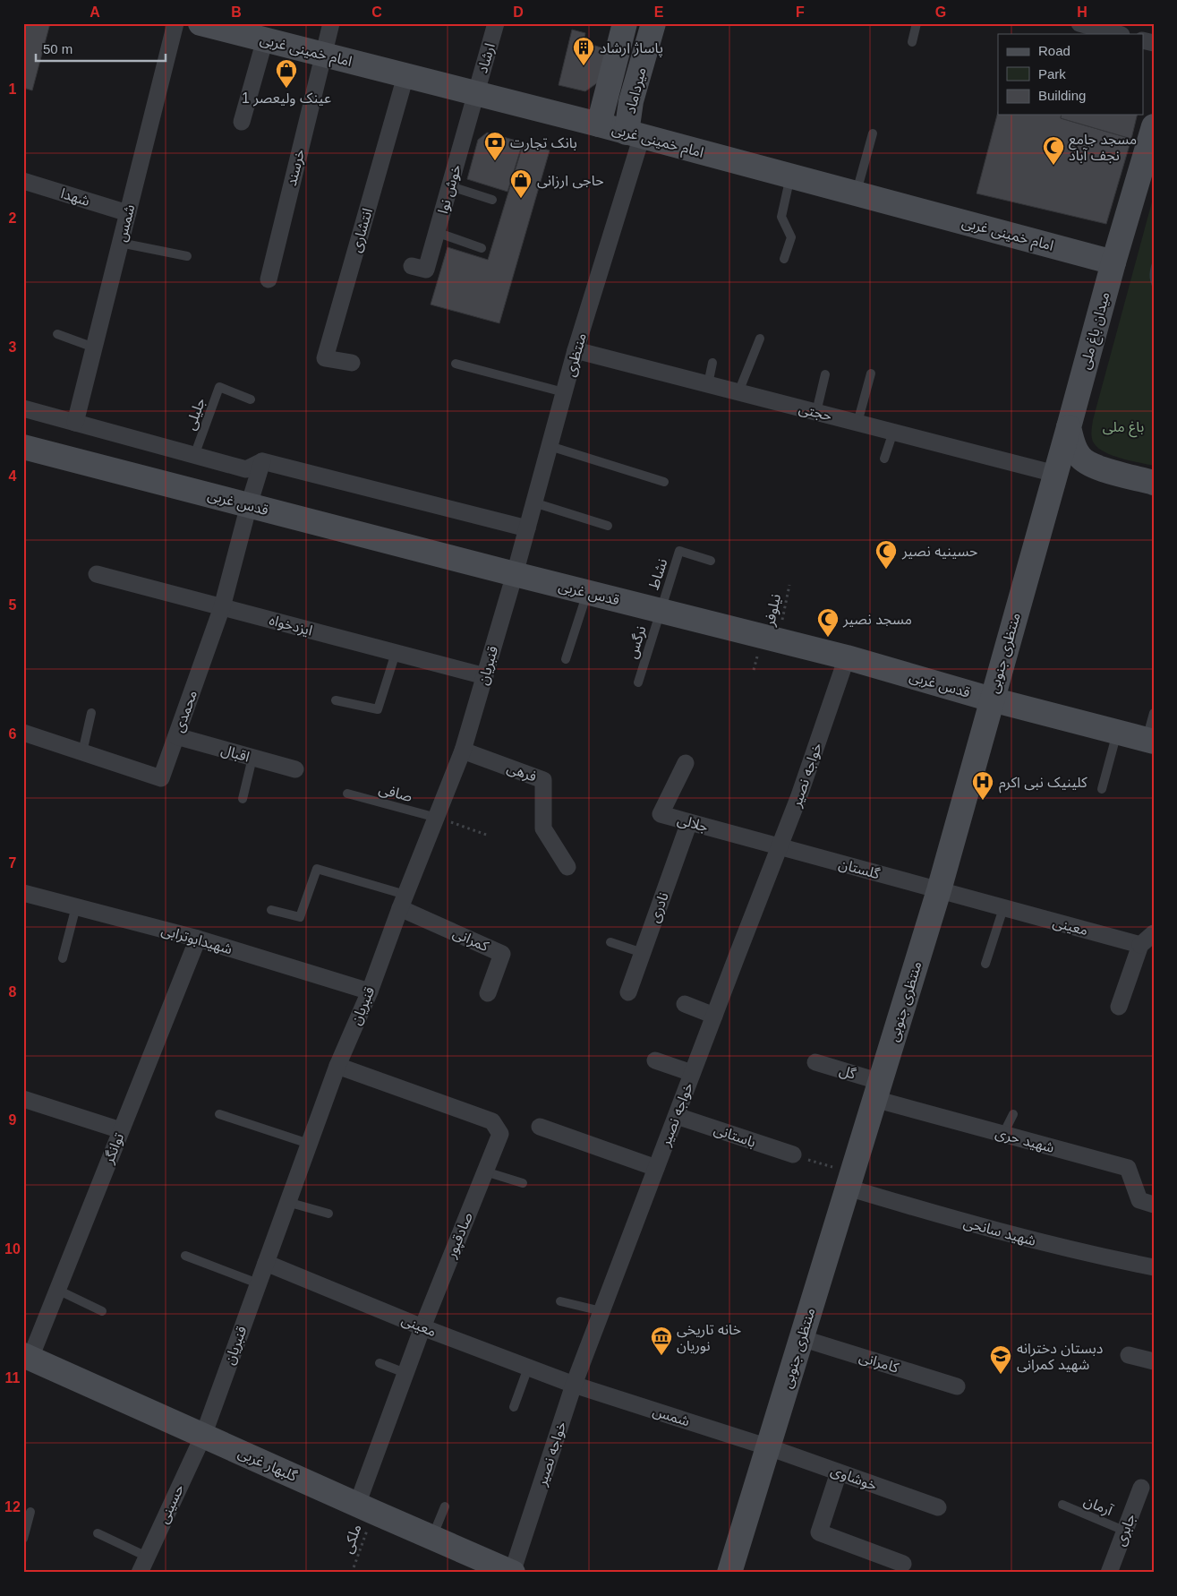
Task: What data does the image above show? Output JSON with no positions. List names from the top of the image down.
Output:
{
  "streets": {
    "main road": [
      "امام خمینی غربی",
      "میرداماد",
      "میدان باغ ملی",
      "قدس غربی",
      "منتظری جنوبی",
      "گلبهار غربی"
    ],
    "street": [
      "ارشاد",
      "خرسند",
      "خوش نوا",
      "شهدا",
      "شمس",
      "انتشاری",
      "منتظری",
      "حجتی",
      "ایزدخواه",
      "قنبریان",
      "محمدی",
      "اقبال",
      "فرهی",
      "خواجه نصیر",
      "جلالی",
      "گلستان",
      "نادری",
      "معینی",
      "شهیدابوترابی",
      "کمرانی",
      "گل",
      "باستانی",
      "شهید حری",
      "توانگر",
      "شهید سانحی",
      "صادقپور",
      "کامرانی",
      "خوشاوی",
      "حسینی",
      "جابری"
    ],
    "lane": [
      "جلیلی",
      "نشاط",
      "نرگس",
      "صافی",
      "آرمان"
    ],
    "path": ["نیلوفر", "ملکی"]
  },
  "crossings": [
    ["امام خمینی غربی", "ارشاد"],
    ["امام خمینی غربی", "میرداماد"],
    ["امام خمینی غربی", "خرسند"],
    ["امام خمینی غربی", "خوش نوا"],
    ["امام خمینی غربی", "انتشاری"],
    ["امام خمینی غربی", "میدان باغ ملی"],
    ["امام خمینی غربی", "منتظری"],
    ["ارشاد", "خوش نوا"],
    ["میرداماد", "منتظری"],
    ["شهدا", "شمس"],
    ["شمس", "منتظری جنوبی"],
    ["شمس", "خواجه نصیر"],
    ["شمس", "معینی"],
    ["شمس", "خوشاوی"],
    ["میدان باغ ملی", "منتظری جنوبی"],
    ["منتظری", "حجتی"],
    ["منتظری", "قدس غربی"],
    ["منتظری", "قنبریان"],
    ["حجتی", "منتظری جنوبی"],
    ["قدس غربی", "نشاط"],
    ["قدس غربی", "نیلوفر"],
    ["قدس غربی", "نرگس"],
    ["قدس غربی", "منتظری جنوبی"],
    ["قدس غربی", "قنبریان"],
    ["قدس غربی", "محمدی"],
    ["قدس غربی", "خواجه نصیر"],
    ["نشاط", "نرگس"],
    ["ایزدخواه", "قنبریان"],
    ["ایزدخواه", "محمدی"],
    ["منتظری جنوبی", "گلستان"],
    ["منتظری جنوبی", "معینی"],
    ["منتظری جنوبی", "گل"],
    ["منتظری جنوبی", "شهید حری"],
    ["منتظری جنوبی", "شهید سانحی"],
    ["منتظری جنوبی", "کامرانی"],
    ["منتظری جنوبی", "خوشاوی"],
    ["قنبریان", "فرهی"],
    ["قنبریان", "صافی"],
    ["قنبریان", "معینی"],
    ["قنبریان", "شهیدابوترابی"],
    ["قنبریان", "کمرانی"],
    ["قنبریان", "صادقپور"],
    ["قنبریان", "گلبهار غربی"],
    ["قنبریان", "حسینی"],
    ["محمدی", "اقبال"],
    ["خواجه نصیر", "جلالی"],
    ["خواجه نصیر", "گلستان"],
    ["خواجه نصیر", "معینی"],
    ["خواجه نصیر", "باستانی"],
    ["خواجه نصیر", "گلبهار غربی"],
    ["جلالی", "گلستان"],
    ["جلالی", "نادری"],
    ["گلستان", "معینی"],
    ["معینی", "صادقپور"],
    ["شهیدابوترابی", "توانگر"],
    ["گل", "شهید حری"],
    ["توانگر", "گلبهار غربی"],
    ["صادقپور", "گلبهار غربی"],
    ["صادقپور", "ملکی"],
    ["گلبهار غربی", "حسینی"],
    ["گلبهار غربی", "ملکی"],
    ["آرمان", "جابری"]
  ],
  "parks": ["باغ ملی"],
  "places": {
    "building": ["پاساژ ارشاد"],
    "shop": ["عینک ولیعصر 1", "حاجی ارزانی"],
    "bank": ["بانک تجارت"],
    "mosque": ["مسجد جامع نجف آباد", "حسینیه نصیر", "مسجد نصیر"],
    "hospital": ["کلینیک نبی اکرم"],
    "museum": ["خانه تاریخی نوریان"],
    "school or university": ["دبستان دخترانه شهید کمرانی"]
  },
  "legend": ["Road", "Park", "Building"],
  "scale_bar": "50 m",
  "grid": {
    "columns": [
      "A",
      "B",
      "C",
      "D",
      "E",
      "F",
      "G",
      "H"
    ],
    "rows": [
      "1",
      "2",
      "3",
      "4",
      "5",
      "6",
      "7",
      "8",
      "9",
      "10",
      "11",
      "12"
    ]
  }
}
